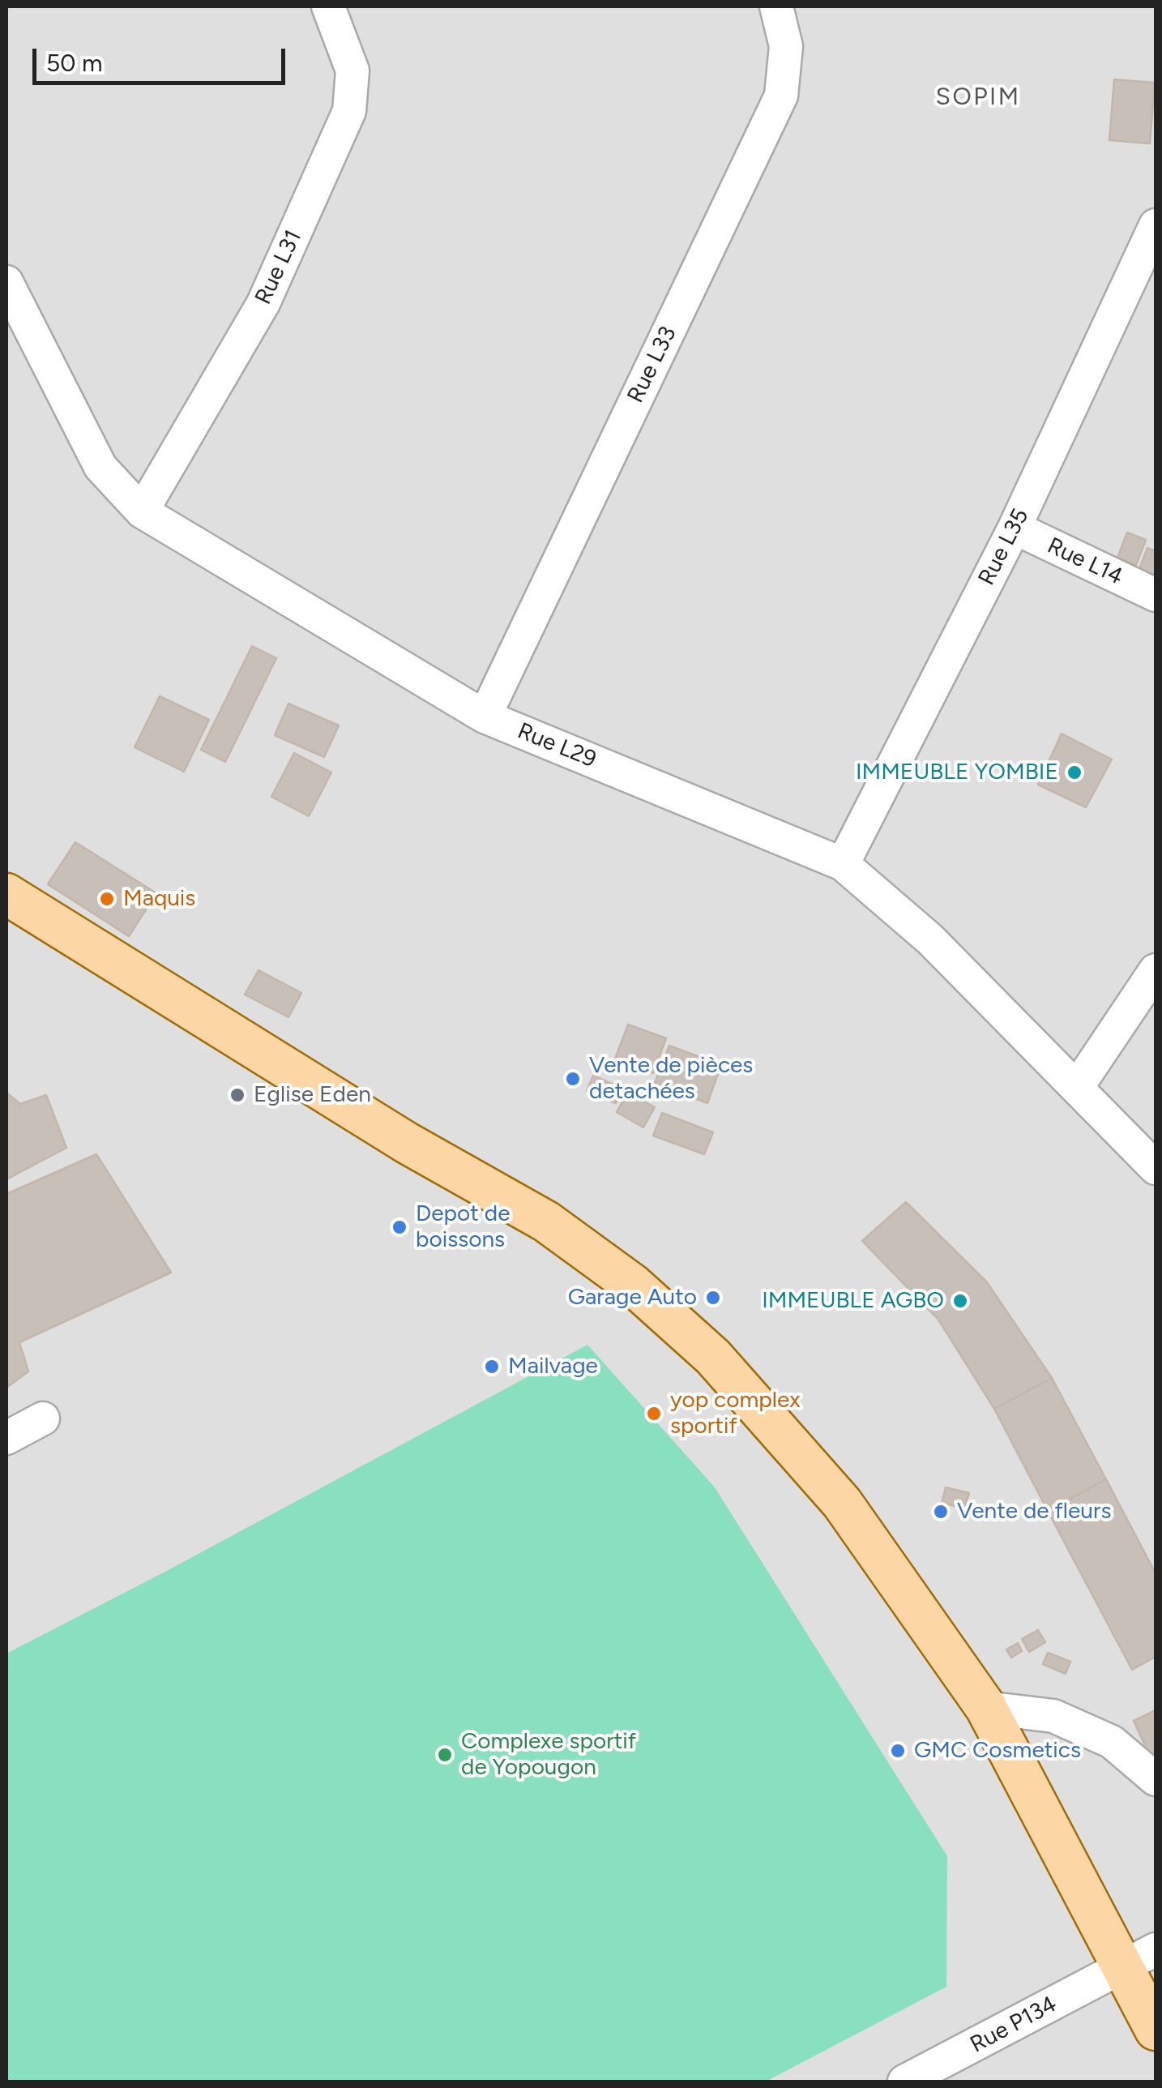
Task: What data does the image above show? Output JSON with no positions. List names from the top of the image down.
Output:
{
  "streets": {
    "street": [
      "Rue L31",
      "Rue L33",
      "Rue L35",
      "Rue L14",
      "Rue L29",
      "Rue P134"
    ]
  },
  "crossings": [
    ["Rue L31", "Rue L29"],
    ["Rue L33", "Rue L29"],
    ["Rue L35", "Rue L14"],
    ["Rue L35", "Rue L29"]
  ],
  "districts": ["SOPIM"],
  "places": [
    "IMMEUBLE YOMBIE",
    "Maquis",
    "Vente de pièces detachées",
    "Eglise Eden",
    "Depot de boissons",
    "Garage Auto",
    "IMMEUBLE AGBO",
    "Mailvage",
    "yop complex sportif",
    "Vente de fleurs",
    "GMC Cosmetics",
    "Complexe sportif de Yopougon"
  ],
  "scale_bar": "50 m"
}
